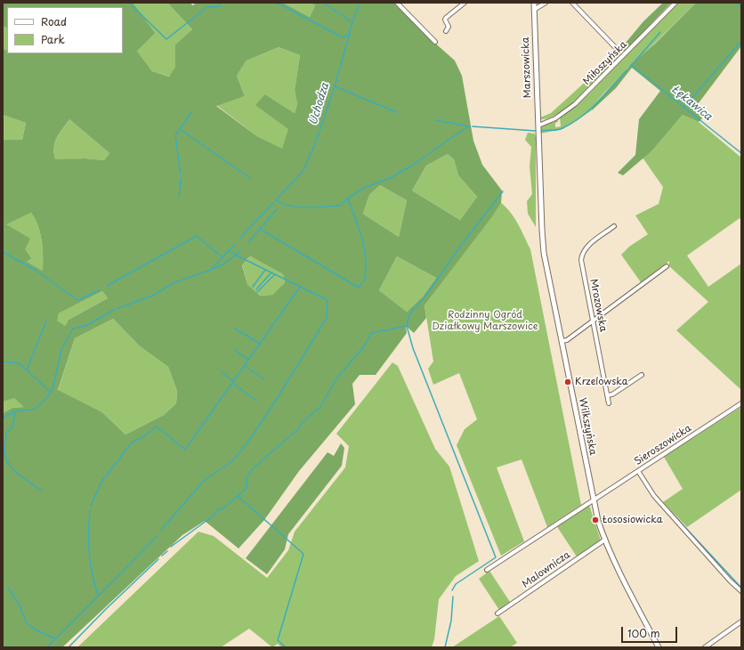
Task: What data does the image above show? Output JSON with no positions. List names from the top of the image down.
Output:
{
  "streets": {
    "street": [
      "Miłoszyńska",
      "Marszowicka",
      "Mrozowska",
      "Wilkszyńska",
      "Sieroszowicka",
      "Malownicza"
    ]
  },
  "crossings": [
    ["Miłoszyńska", "Marszowicka"],
    ["Marszowicka", "Wilkszyńska"],
    ["Wilkszyńska", "Sieroszowicka"],
    ["Wilkszyńska", "Malownicza"]
  ],
  "water": ["Łękawica", "Uchodza"],
  "parks": ["Rodzinny Ogród Działkowy Marszowice"],
  "places": ["Krzelowska", "Łososiowicka"],
  "legend": ["Road", "Park"],
  "scale_bar": "100 m"
}
